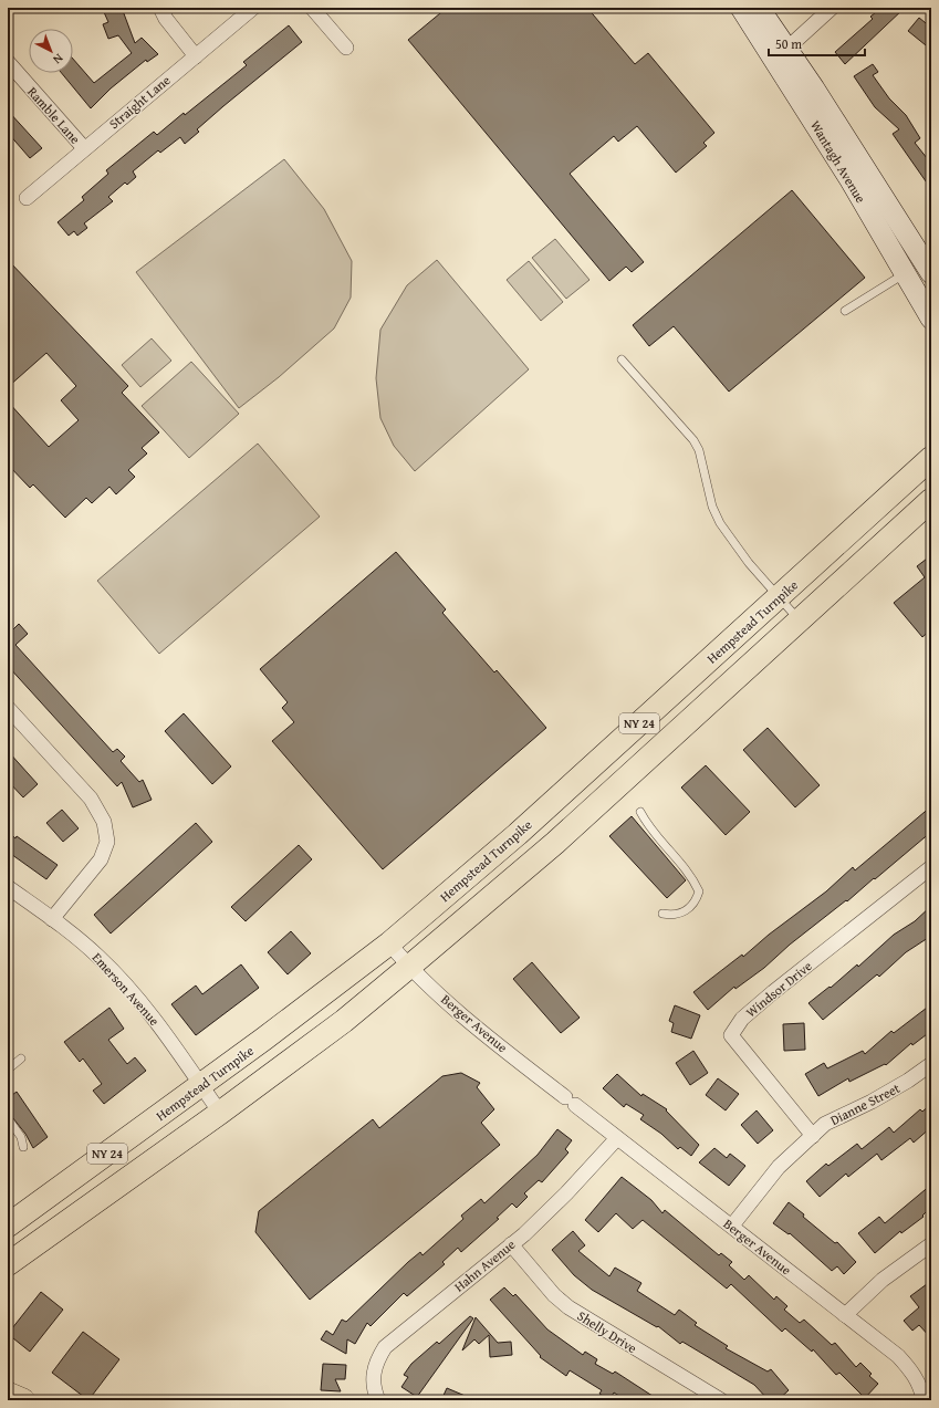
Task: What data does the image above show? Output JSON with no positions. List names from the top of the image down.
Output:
{
  "streets": {
    "main road": ["Wantagh Avenue", "Hempstead Turnpike", "NY 24"],
    "street": [
      "Straight Lane",
      "Ramble Lane",
      "Emerson Avenue",
      "Windsor Drive",
      "Berger Avenue",
      "Dianne Street",
      "Hahn Avenue",
      "Shelly Drive"
    ]
  },
  "crossings": [
    ["Straight Lane", "Ramble Lane"],
    ["Hempstead Turnpike", "Emerson Avenue"],
    ["Hempstead Turnpike", "Berger Avenue"],
    ["NY 24", "Emerson Avenue"],
    ["NY 24", "Berger Avenue"],
    ["Windsor Drive", "Dianne Street"],
    ["Berger Avenue", "Dianne Street"],
    ["Berger Avenue", "Hahn Avenue"],
    ["Hahn Avenue", "Shelly Drive"]
  ],
  "scale_bar": "50 m",
  "north": "bottom right"
}
